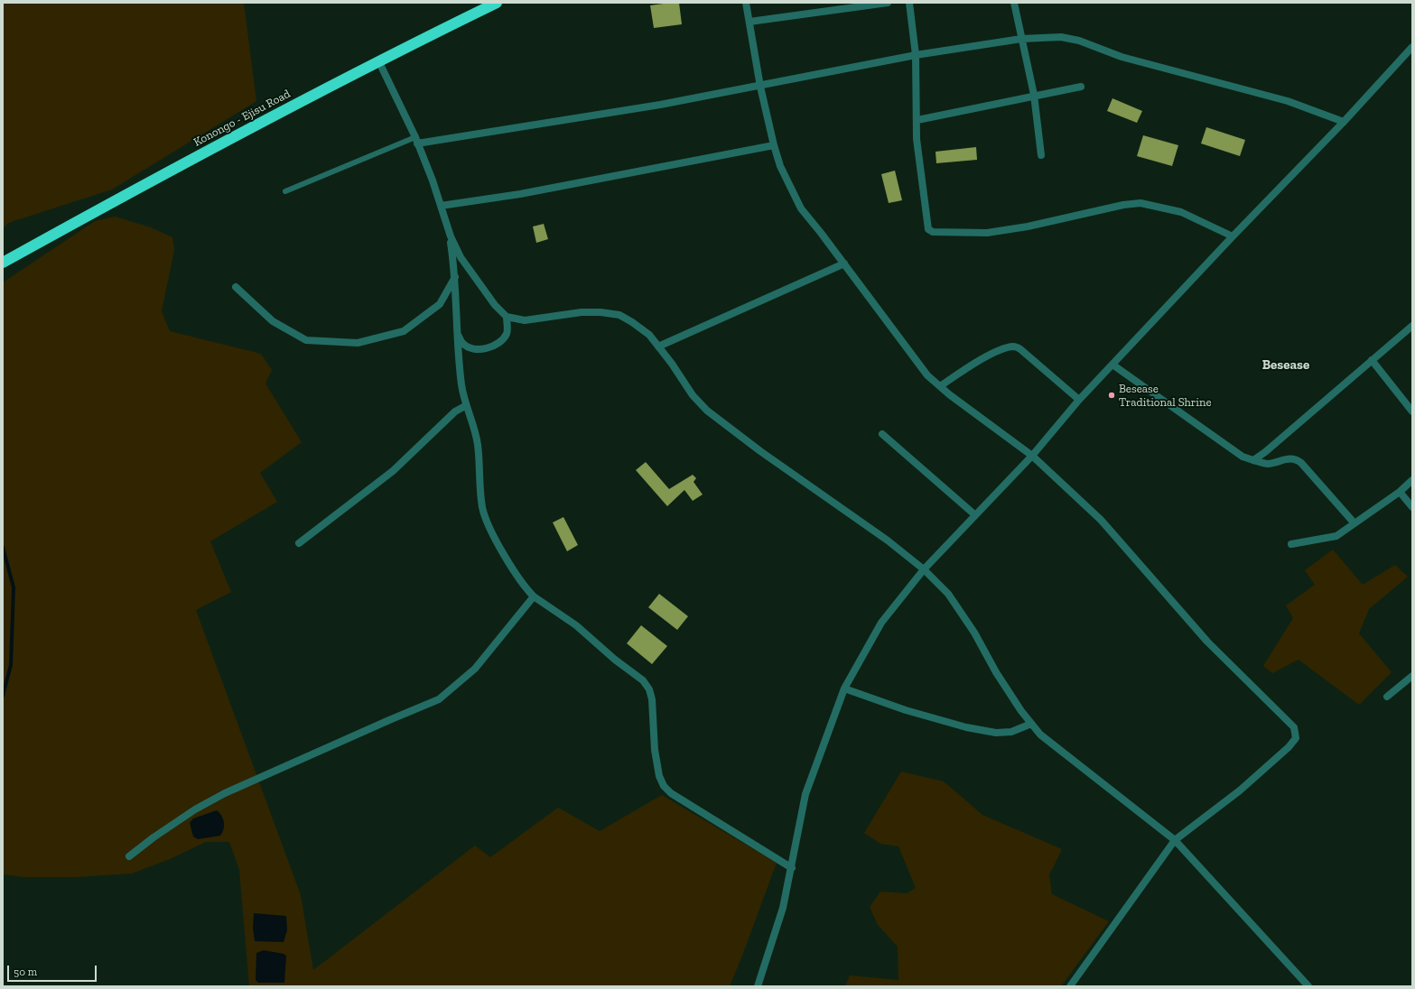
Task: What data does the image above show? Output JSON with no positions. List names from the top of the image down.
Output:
{
  "streets": {
    "highway": ["Konongo - Ejisu Road"]
  },
  "districts": ["Besease"],
  "places": ["Besease Traditional Shrine"],
  "scale_bar": "50 m"
}
